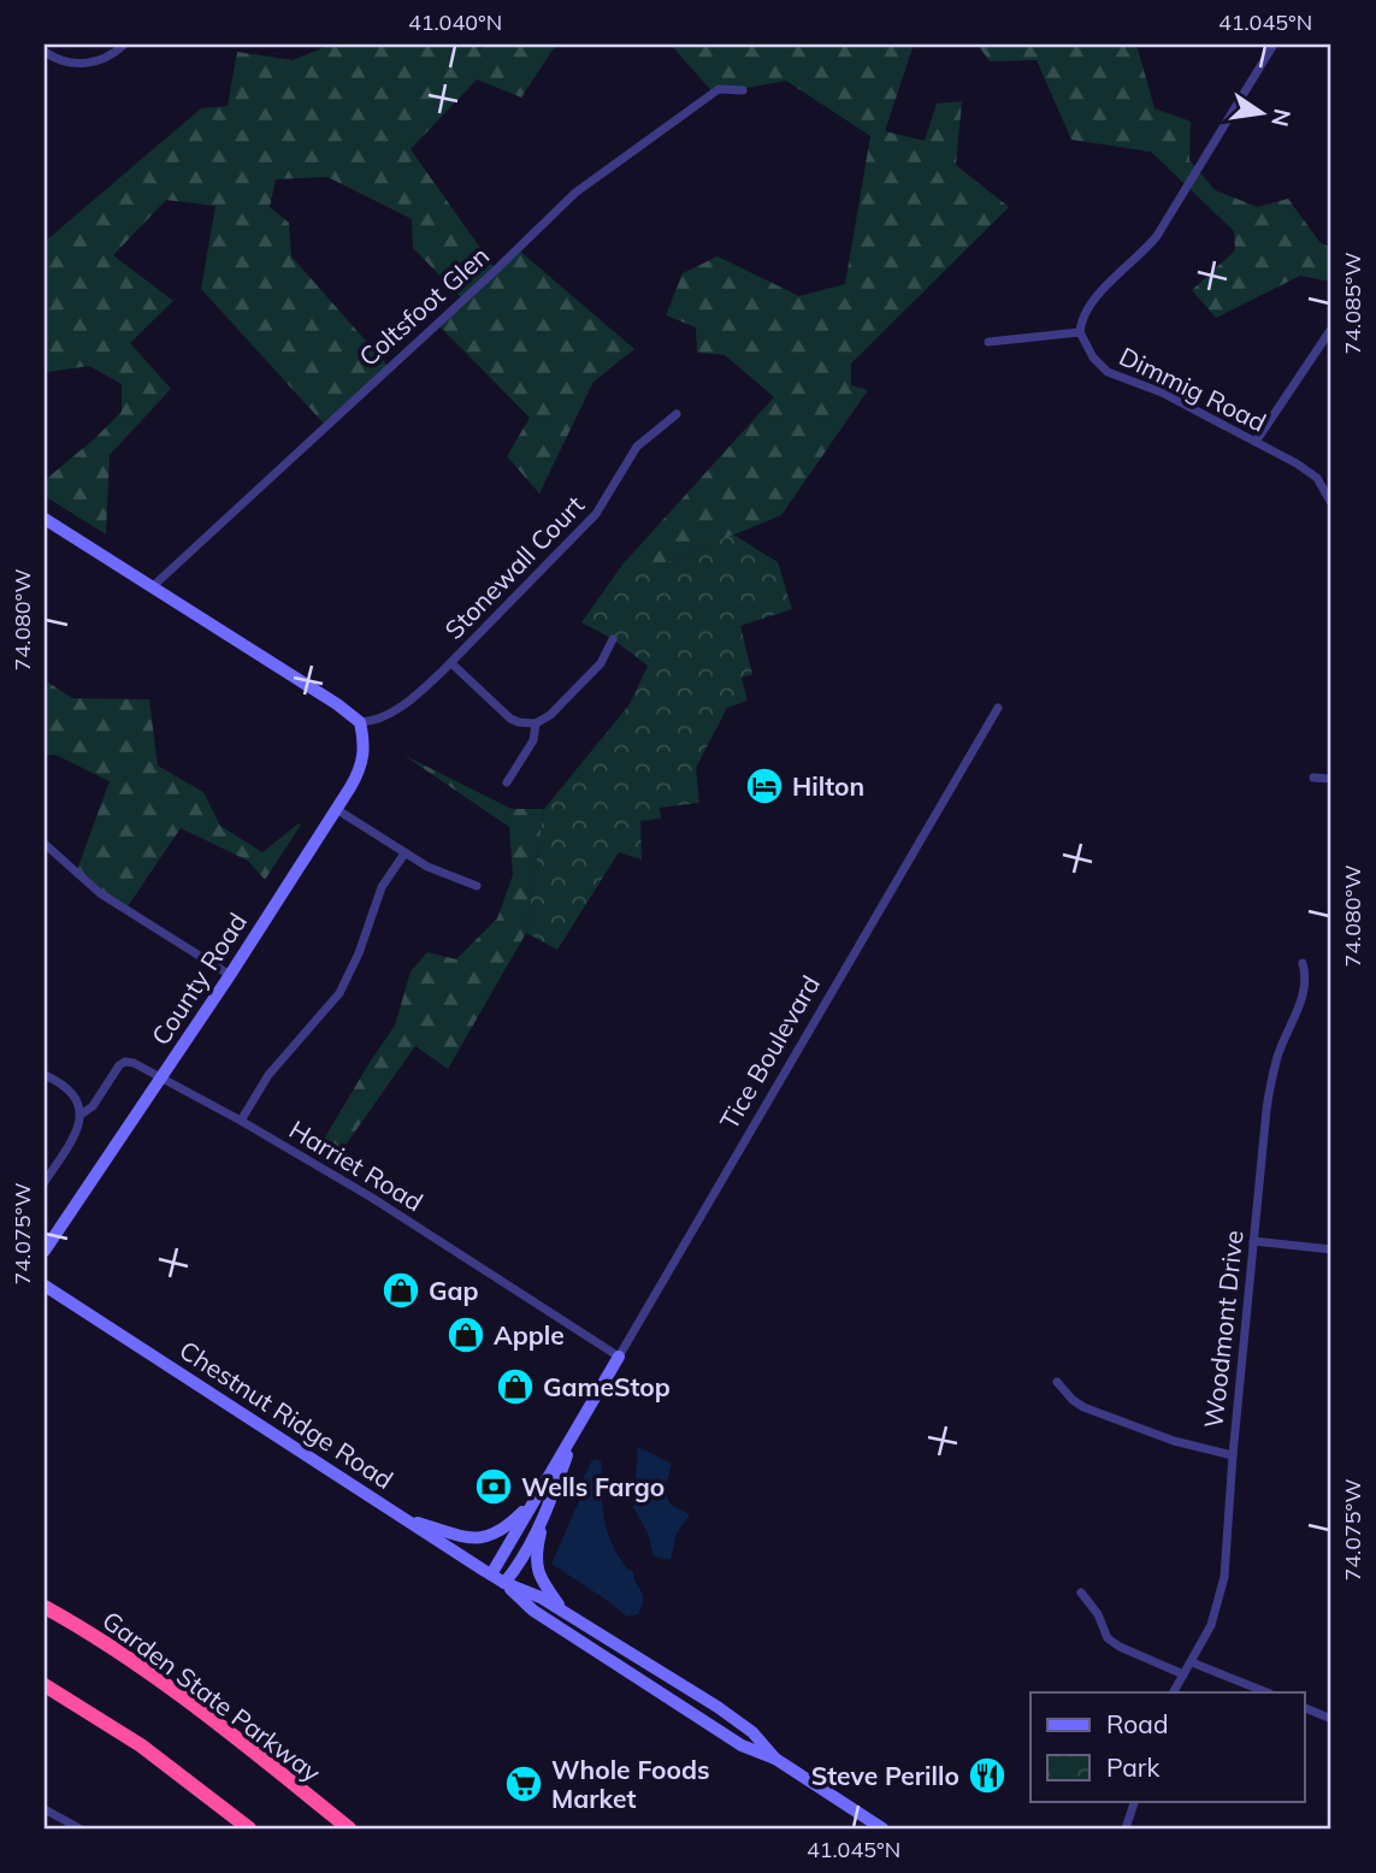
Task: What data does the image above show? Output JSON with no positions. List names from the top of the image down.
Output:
{
  "streets": {
    "highway": ["Garden State Parkway"],
    "main road": ["County Road", "Tice Boulevard", "Chestnut Ridge Road"],
    "street": [
      "Coltsfoot Glen",
      "Dimmig Road",
      "Stonewall Court",
      "Harriet Road",
      "Woodmont Drive"
    ]
  },
  "crossings": [
    ["Stonewall Court", "County Road"],
    ["County Road", "Harriet Road"],
    ["Tice Boulevard", "Harriet Road"],
    ["Tice Boulevard", "Chestnut Ridge Road"]
  ],
  "places": {
    "hotel": ["Hilton"],
    "shop": ["Gap", "Apple", "GameStop"],
    "bank": ["Wells Fargo"],
    "restaurant": ["Steve Perillo"],
    "supermarket": ["Whole Foods Market"]
  },
  "legend": ["Road", "Park"],
  "north": "right",
  "coordinates": [
    "41.040°N",
    "41.045°N",
    "74.085°W",
    "74.080°W",
    "74.075°W"
  ]
}
